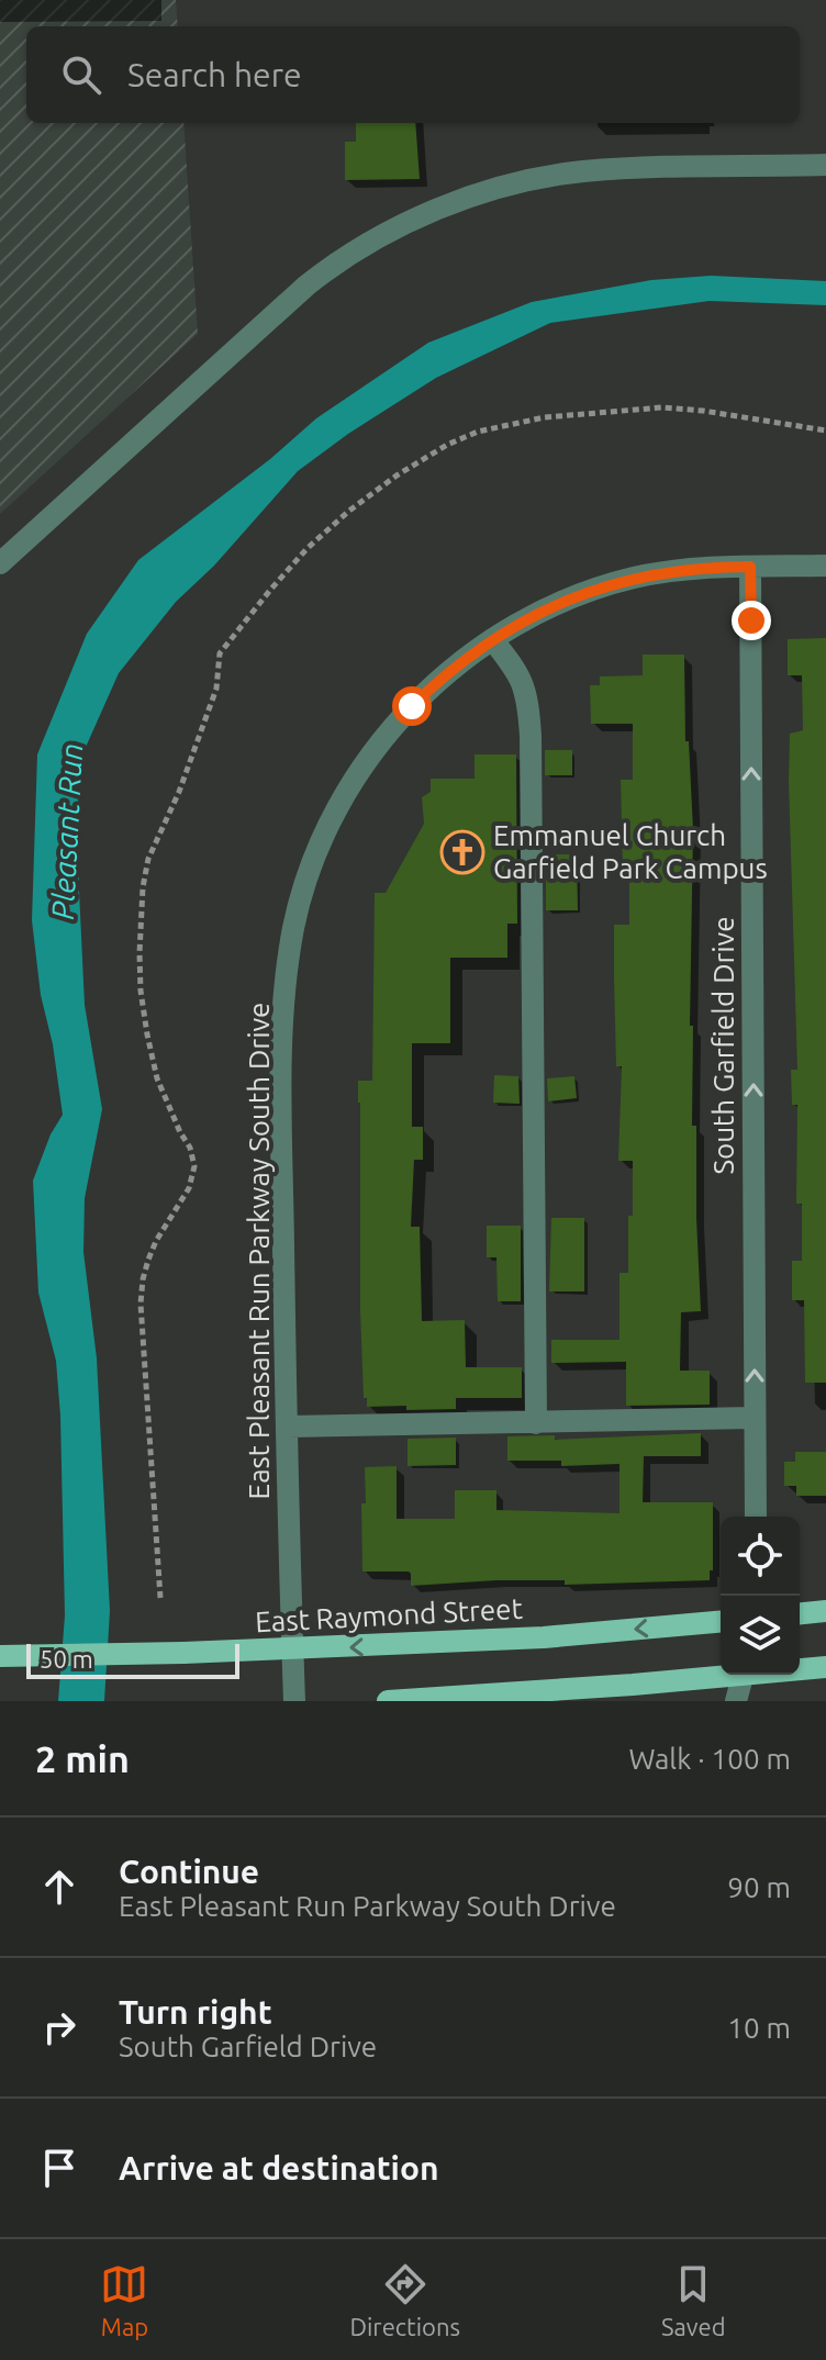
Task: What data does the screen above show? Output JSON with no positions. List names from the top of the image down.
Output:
{
  "streets": {
    "main road": ["East Raymond Street"],
    "street": ["South Garfield Drive", "East Pleasant Run Parkway South Drive"]
  },
  "crossings": [
    ["South Garfield Drive", "East Pleasant Run Parkway South Drive"],
    ["East Pleasant Run Parkway South Drive", "East Raymond Street"]
  ],
  "one_way": ["South Garfield Drive"],
  "water": ["Pleasant Run"],
  "places": {
    "church": ["Emmanuel Church Garfield Park Campus"]
  },
  "scale_bar": "50 m",
  "page": {
    "search": "Search here",
    "scale": "50 m",
    "heading": ["2 min", "Walk · 100 m"],
    "list": [
      ["Continue", "East Pleasant Run Parkway South Drive", "90 m"],
      ["Turn right", "South Garfield Drive", "10 m"],
      "Arrive at destination"
    ],
    "nav": ["Map", "Directions", "Saved"]
  }
}
